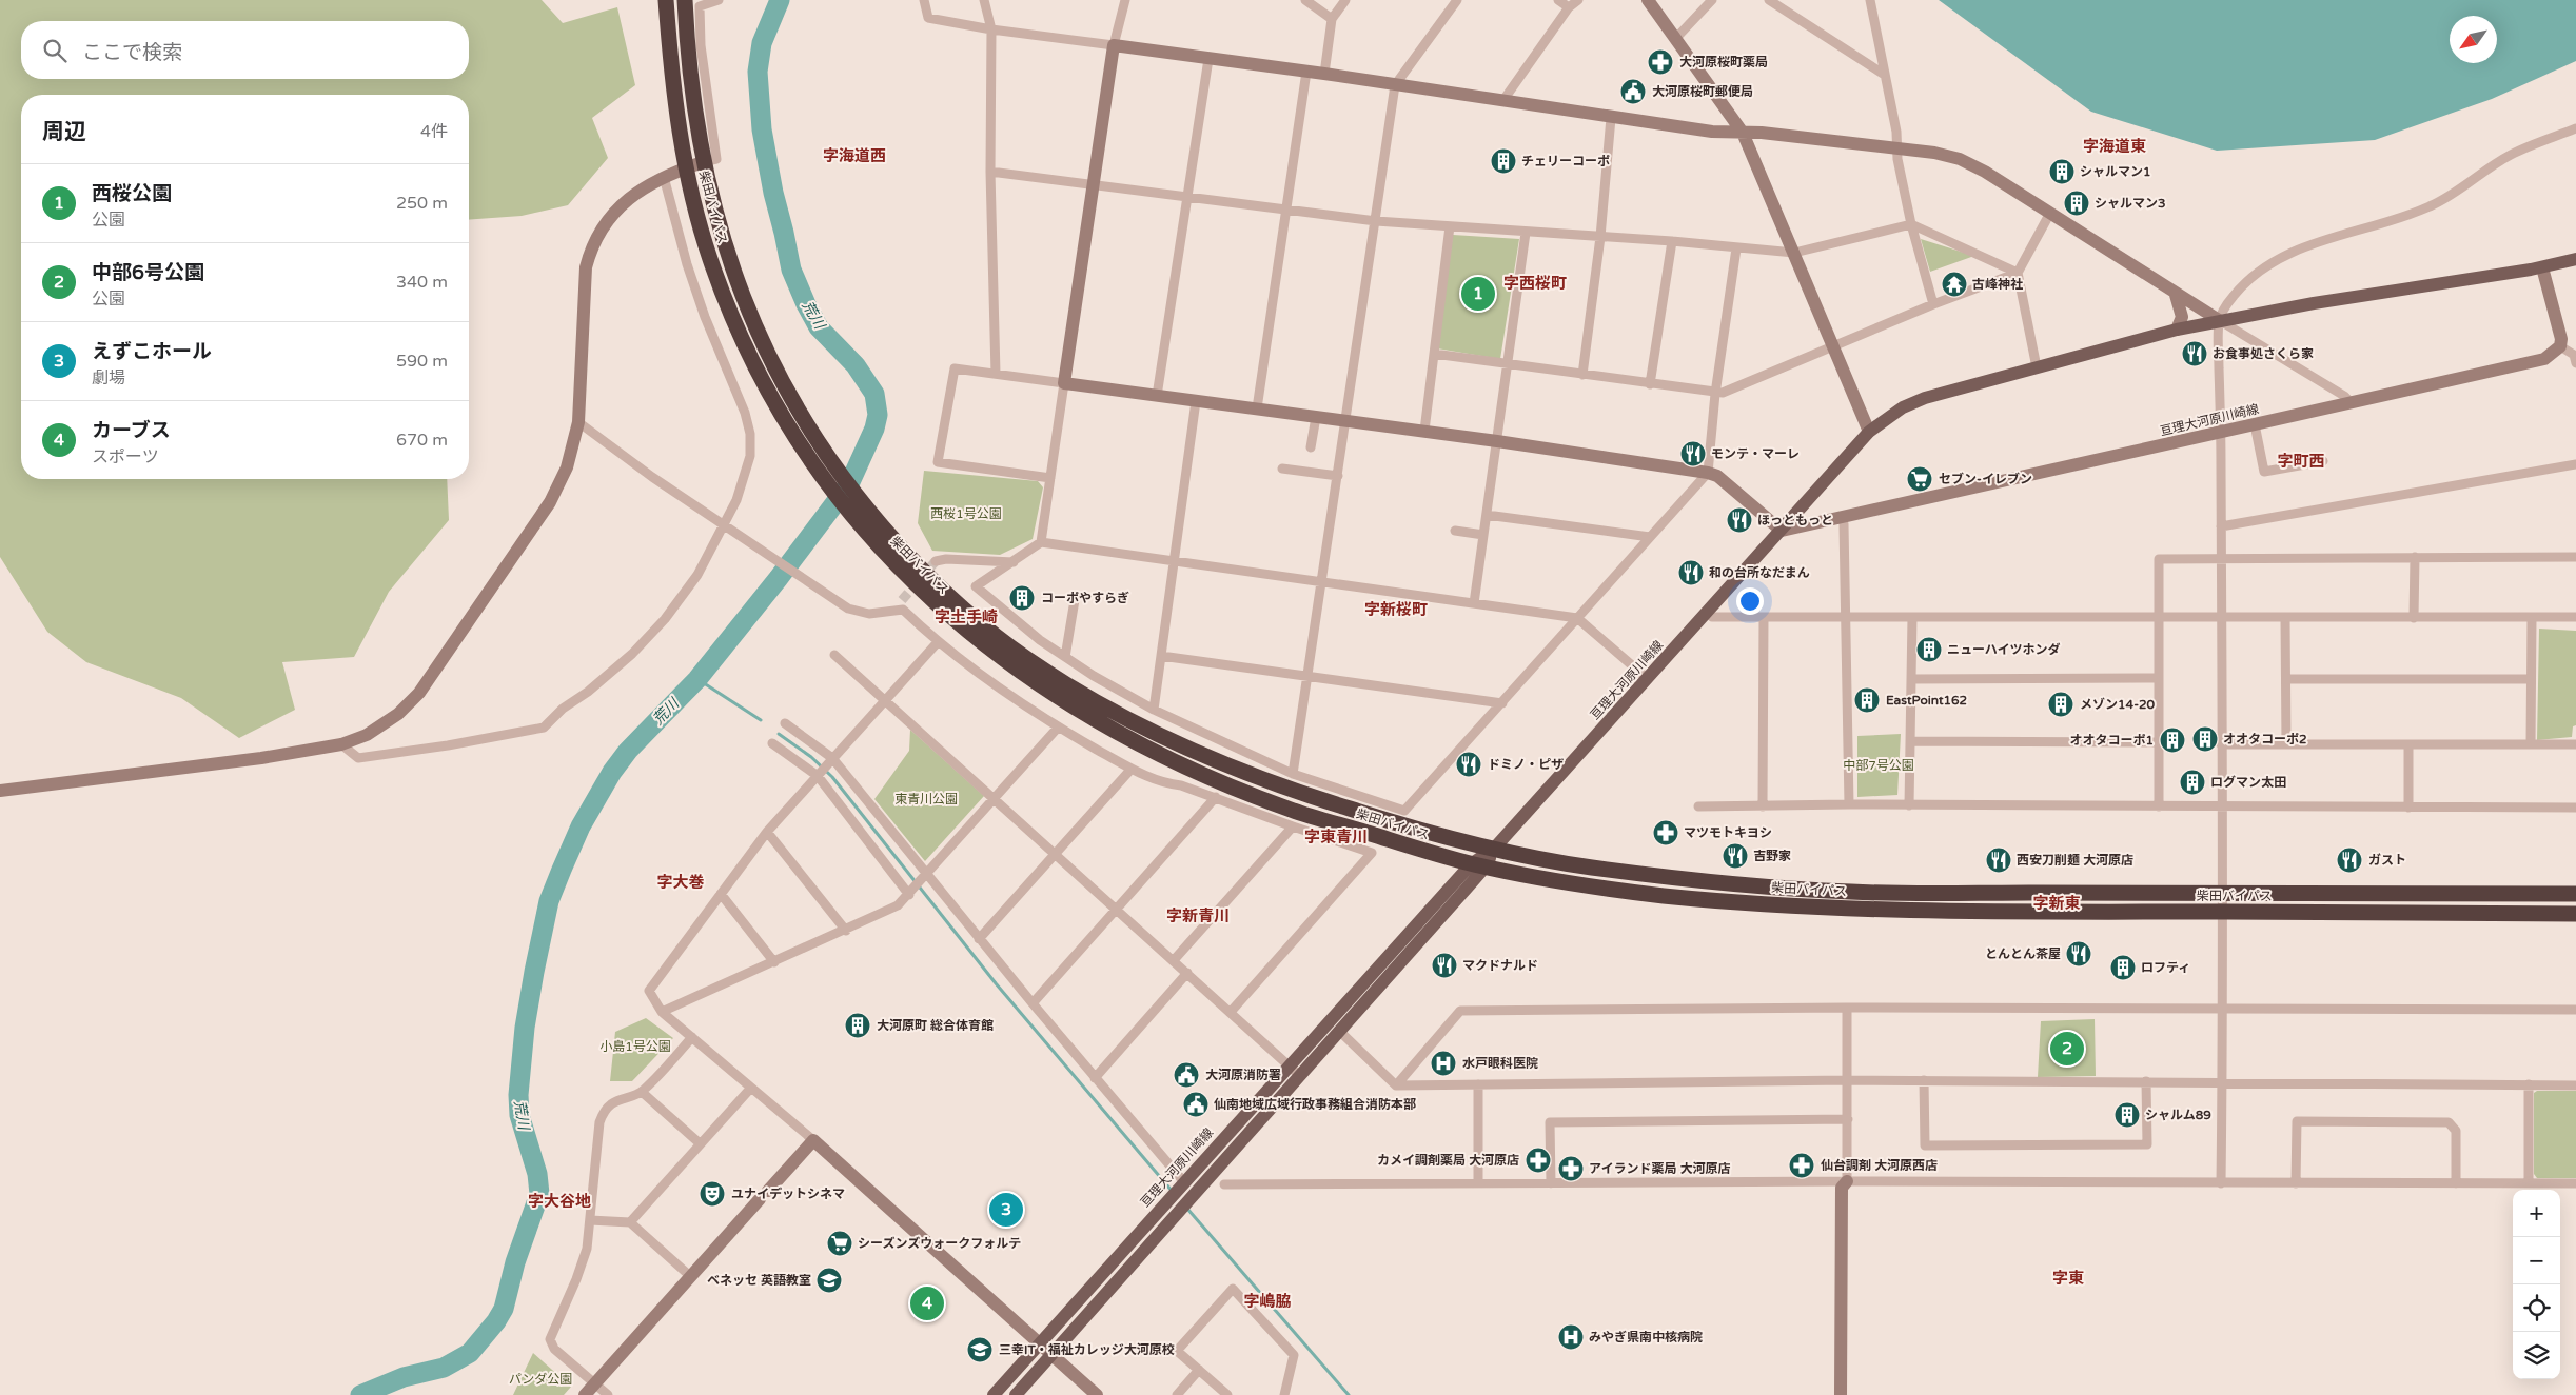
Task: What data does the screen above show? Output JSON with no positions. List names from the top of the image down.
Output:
{
  "streets": {
    "highway": ["柴田バイパス"],
    "main road": ["亘理大河原川崎線"]
  },
  "crossings": [
    ["柴田バイパス", "亘理大河原川崎線"]
  ],
  "districts": [
    "字海道東",
    "字海道西",
    "字西桜町",
    "字町西",
    "字新桜町",
    "字土手崎",
    "字東青川",
    "字大巻",
    "字新東",
    "字新青川",
    "字大谷地",
    "字東",
    "字嶋脇"
  ],
  "water": ["荒川"],
  "parks": [
    "西桜1号公園",
    "中部7号公園",
    "東青川公園",
    "小島1号公園",
    "パンダ公園"
  ],
  "places": {
    "pharmacy": [
      "大河原桜町薬局",
      "マツモトキヨシ",
      "カメイ調剤薬局 大河原店",
      "仙台調剤 大河原西店",
      "アイランド薬局 大河原店"
    ],
    "public building": ["大河原桜町郵便局", "大河原消防署", "仙南地域広域行政事務組合消防本部"],
    "building": [
      "チェリーコーポ",
      "シャルマン1",
      "シャルマン3",
      "コーポやすらぎ",
      "ニューハイツホンダ",
      "EastPoint162",
      "メゾン14-20",
      "オオタコーポ2",
      "オオタコーポ1",
      "ログマン太田",
      "ロフティ",
      "大河原町 総合体育館",
      "シャルム89"
    ],
    "temple": ["古峰神社"],
    "restaurant": [
      "お食事処さくら家",
      "モンテ・マーレ",
      "ほっともっと",
      "和の台所なだまん",
      "ドミノ・ピザ",
      "吉野家",
      "西安刀削麺 大河原店",
      "ガスト",
      "とんとん茶屋",
      "マクドナルド"
    ],
    "supermarket": ["セブン-イレブン", "シーズンズウォークフォルテ"],
    "hospital": ["水戸眼科医院", "みやぎ県南中核病院"],
    "theatre": ["ユナイデットシネマ"],
    "school or university": ["ベネッセ 英語教室", "三幸IT・福祉カレッジ大河原校"]
  },
  "north": "bottom left",
  "page": {
    "search": "ここで検索",
    "heading": ["周辺", "4件"],
    "list": [
      {
        "mark": "1",
        "name": "西桜公園",
        "note": "公園",
        "value": "250 m"
      },
      {
        "mark": "2",
        "name": "中部6号公園",
        "note": "公園",
        "value": "340 m"
      },
      {
        "mark": "3",
        "name": "えずこホール",
        "note": "劇場",
        "value": "590 m"
      },
      {
        "mark": "4",
        "name": "カーブス",
        "note": "スポーツ",
        "value": "670 m"
      }
    ],
    "pins": [
      "1",
      "2",
      "3",
      "4"
    ],
    "map_buttons": ["+", "−"]
  }
}
